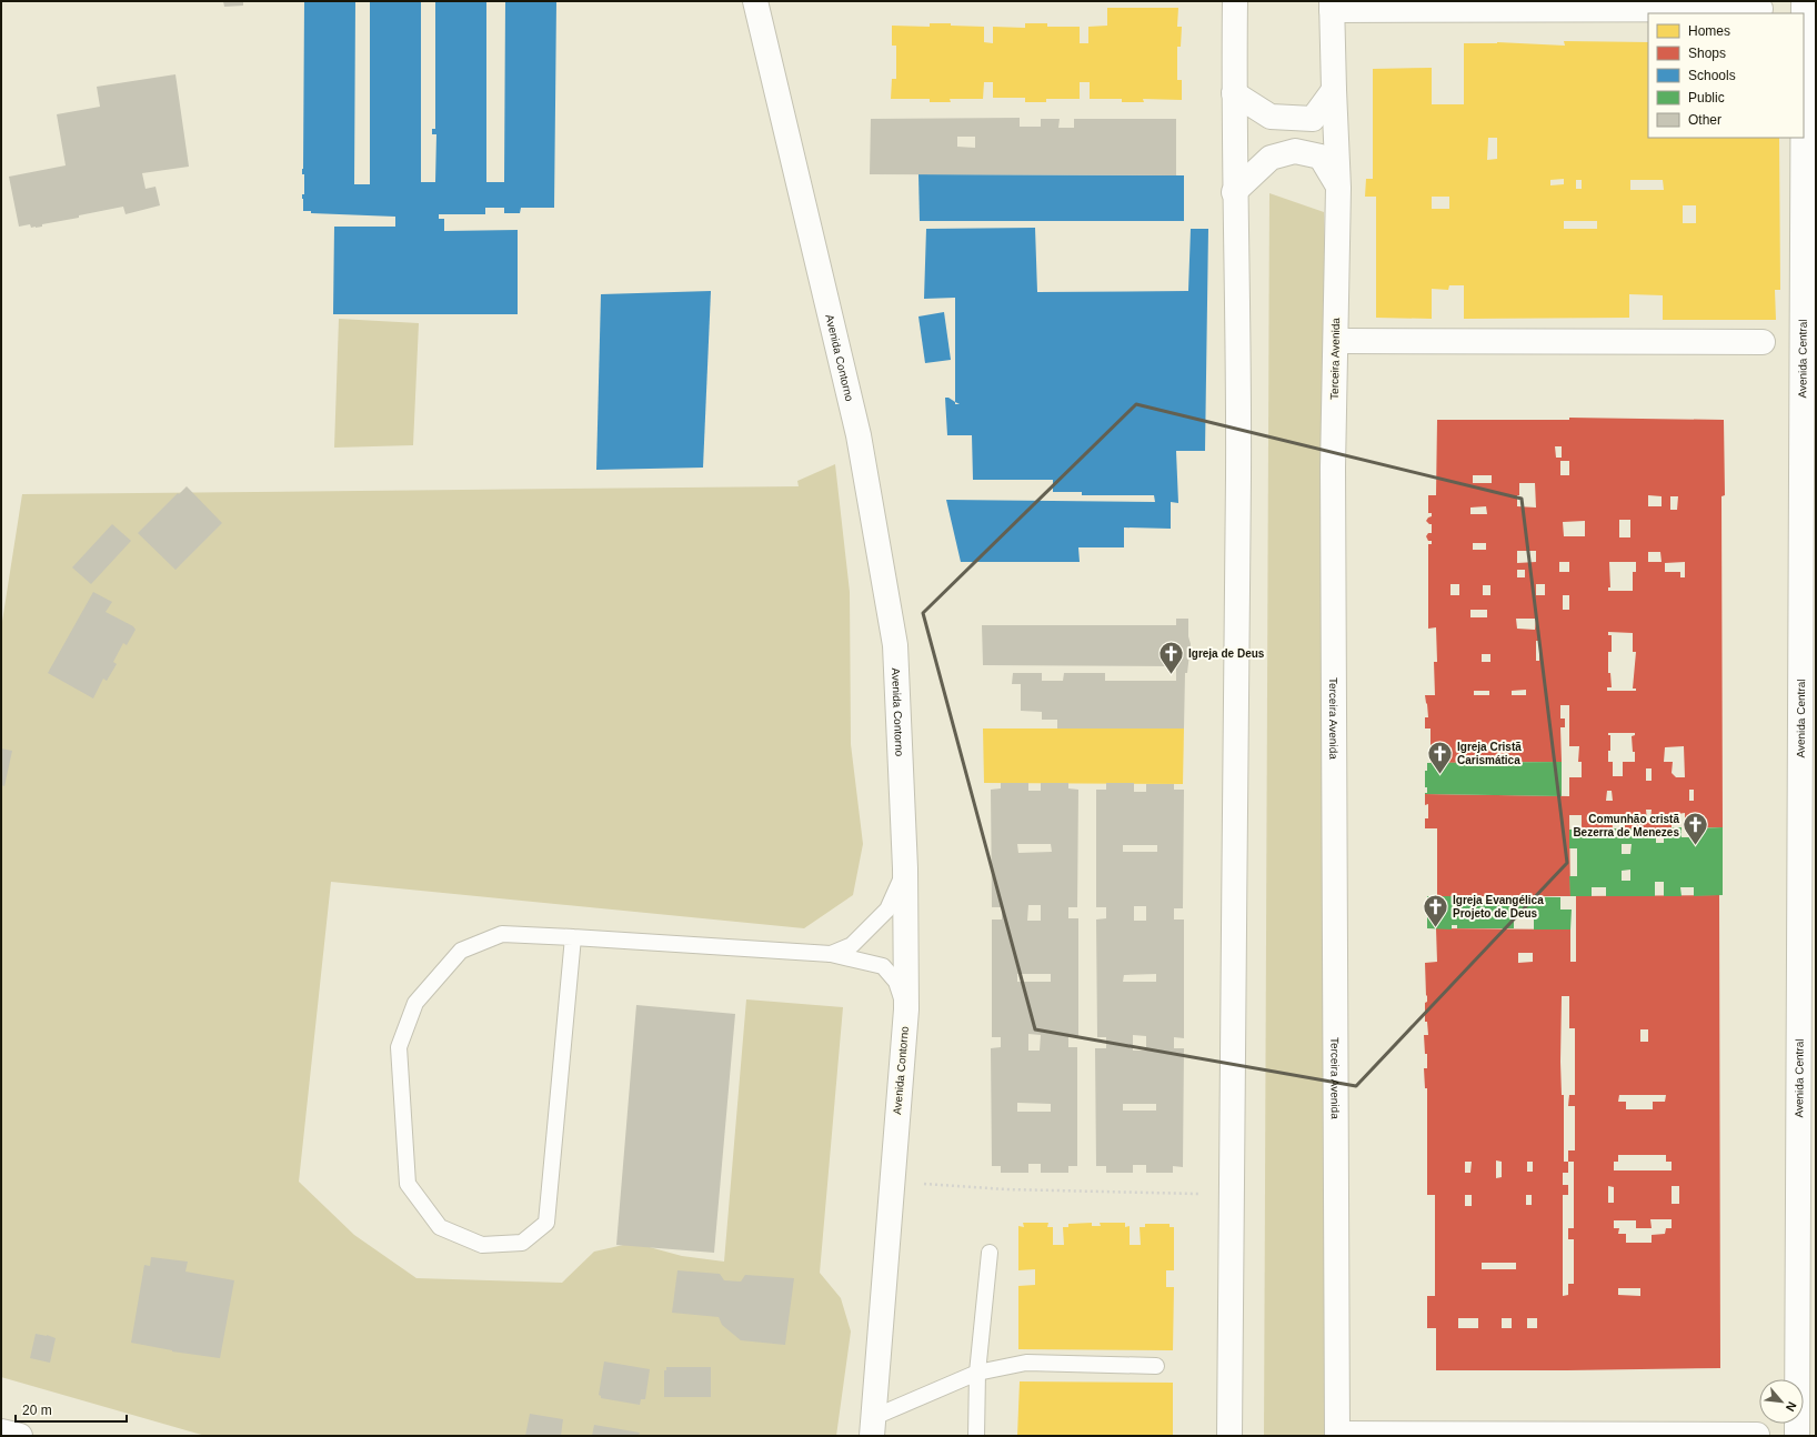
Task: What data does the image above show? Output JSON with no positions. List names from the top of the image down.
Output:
{
  "streets": {
    "street": ["Avenida Contorno", "Terceira Avenida", "Avenida Central"]
  },
  "places": {
    "church": [
      "Igreja de Deus",
      "Igreja Cristã Carismática",
      "Comunhão cristã Bezerra de Menezes",
      "Igreja Evangélica Projeto de Deus"
    ]
  },
  "legend": [
    "Homes",
    "Shops",
    "Schools",
    "Public",
    "Other"
  ],
  "scale_bar": "20 m",
  "north": "bottom right"
}
